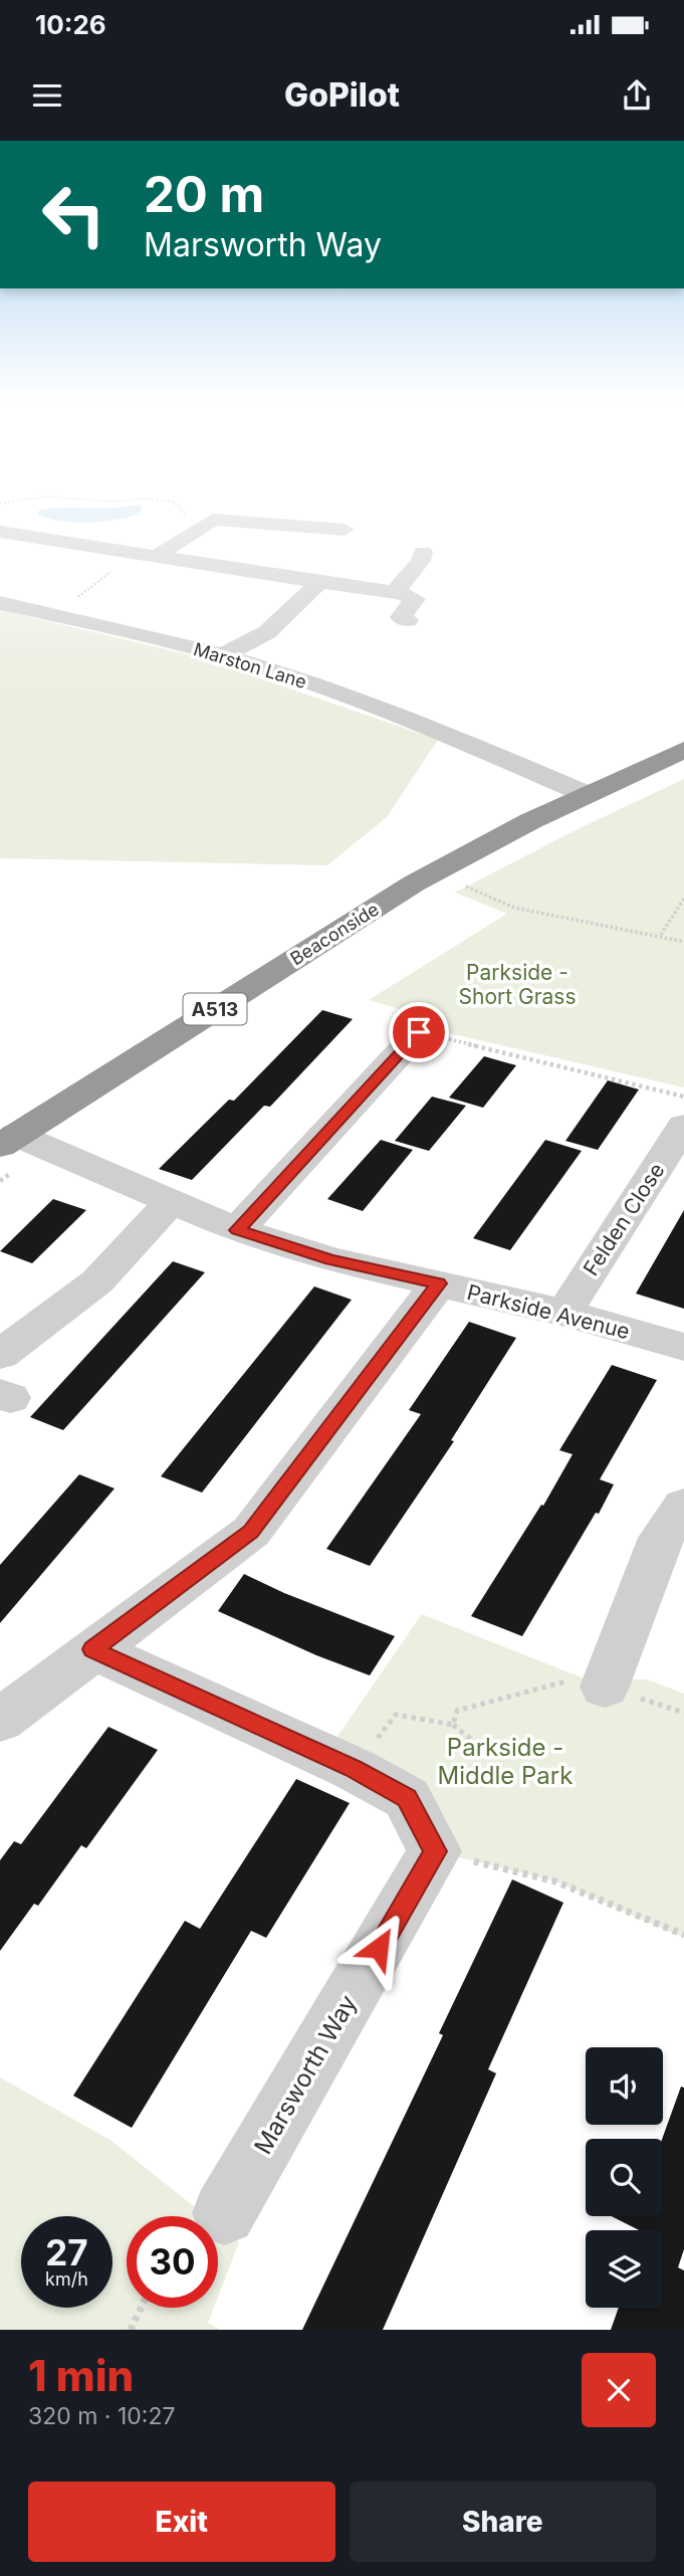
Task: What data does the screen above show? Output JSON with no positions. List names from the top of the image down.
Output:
{
  "streets": {
    "highway": ["Beaconside", "A513"],
    "street": [
      "Marston Lane",
      "Felden Close",
      "Parkside Avenue",
      "Marsworth Way"
    ]
  },
  "crossings": [
    ["Marston Lane", "Beaconside"],
    ["Beaconside", "Parkside Avenue"],
    ["Felden Close", "Parkside Avenue"]
  ],
  "parks": ["Parkside - Short Grass", "Parkside - Middle Park"],
  "page": {
    "status": "10:26",
    "header": "GoPilot",
    "turn": ["20 m", "Marsworth Way"],
    "speed": "27 km/h",
    "limit": "30",
    "heading": ["1 min", "320 m · 10:27"],
    "buttons": ["Exit", "Share"]
  }
}
